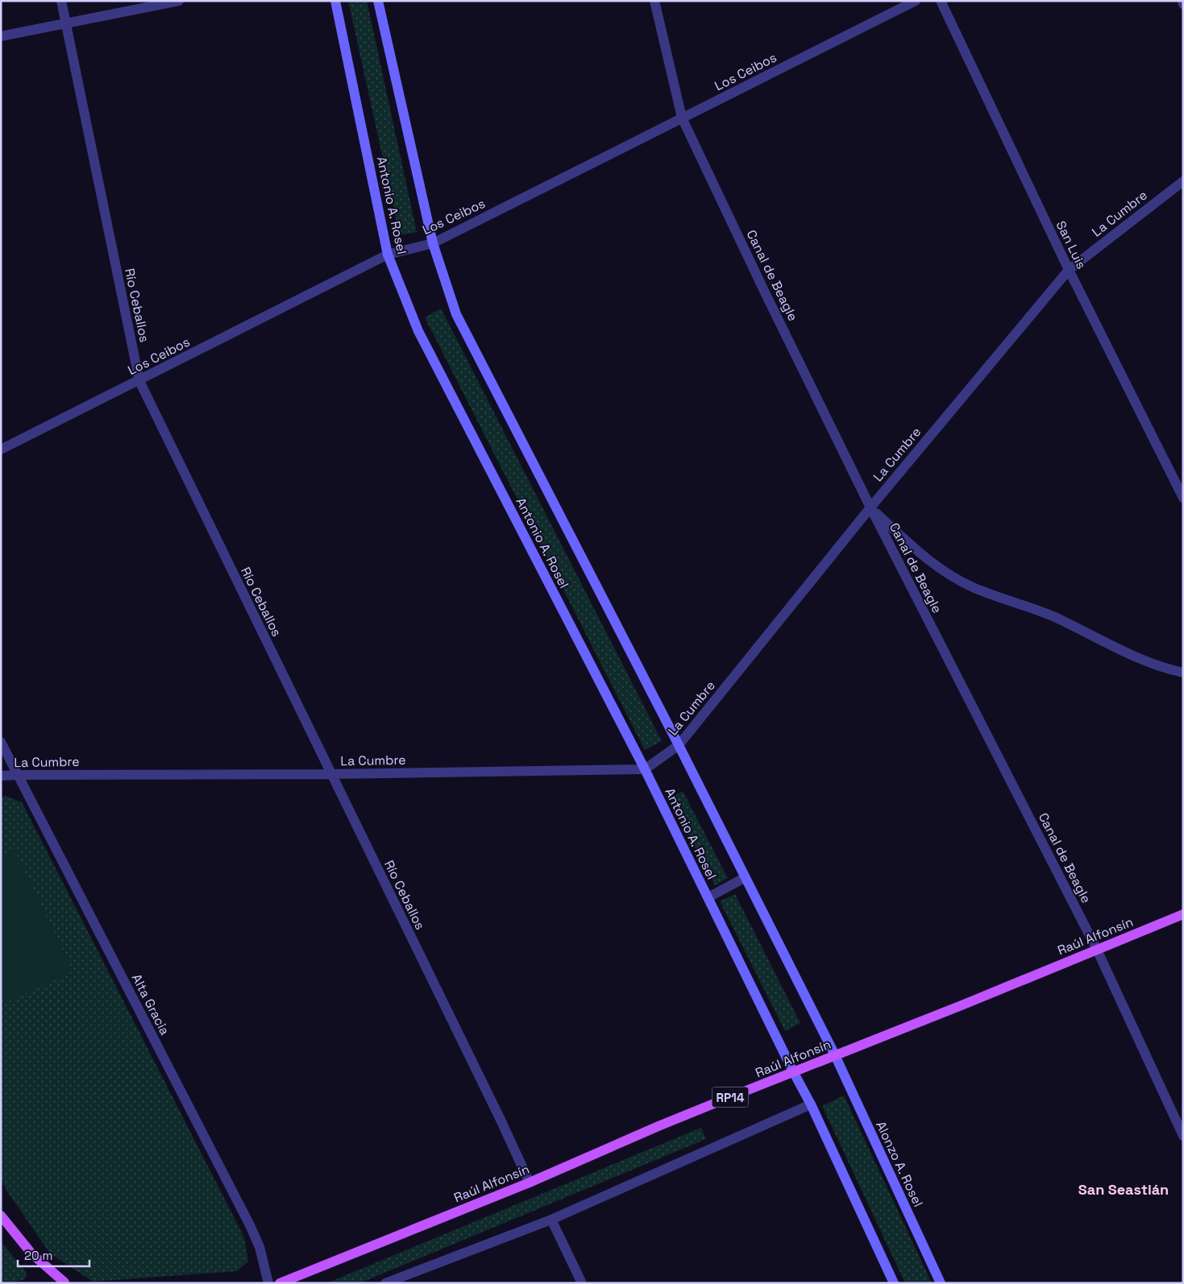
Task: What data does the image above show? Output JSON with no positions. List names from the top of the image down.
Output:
{
  "streets": {
    "main road": ["Raúl Alfonsín", "RP14"],
    "street": [
      "Los Ceibos",
      "Antonio A. Rosel",
      "La Cumbre",
      "San Luis",
      "Canal de Beagle",
      "Río Ceballos",
      "Alta Gracia",
      "Alonzo A. Rosel"
    ]
  },
  "crossings": [
    ["Los Ceibos", "Antonio A. Rosel"],
    ["Los Ceibos", "Canal de Beagle"],
    ["Los Ceibos", "Río Ceballos"],
    ["Antonio A. Rosel", "La Cumbre"],
    ["Antonio A. Rosel", "Raúl Alfonsín"],
    ["La Cumbre", "San Luis"],
    ["La Cumbre", "Canal de Beagle"],
    ["La Cumbre", "Río Ceballos"],
    ["La Cumbre", "Alta Gracia"],
    ["Canal de Beagle", "Raúl Alfonsín"],
    ["Río Ceballos", "Raúl Alfonsín"],
    ["Raúl Alfonsín", "Alonzo A. Rosel"]
  ],
  "districts": ["San Seastián"],
  "scale_bar": "20 m"
}
